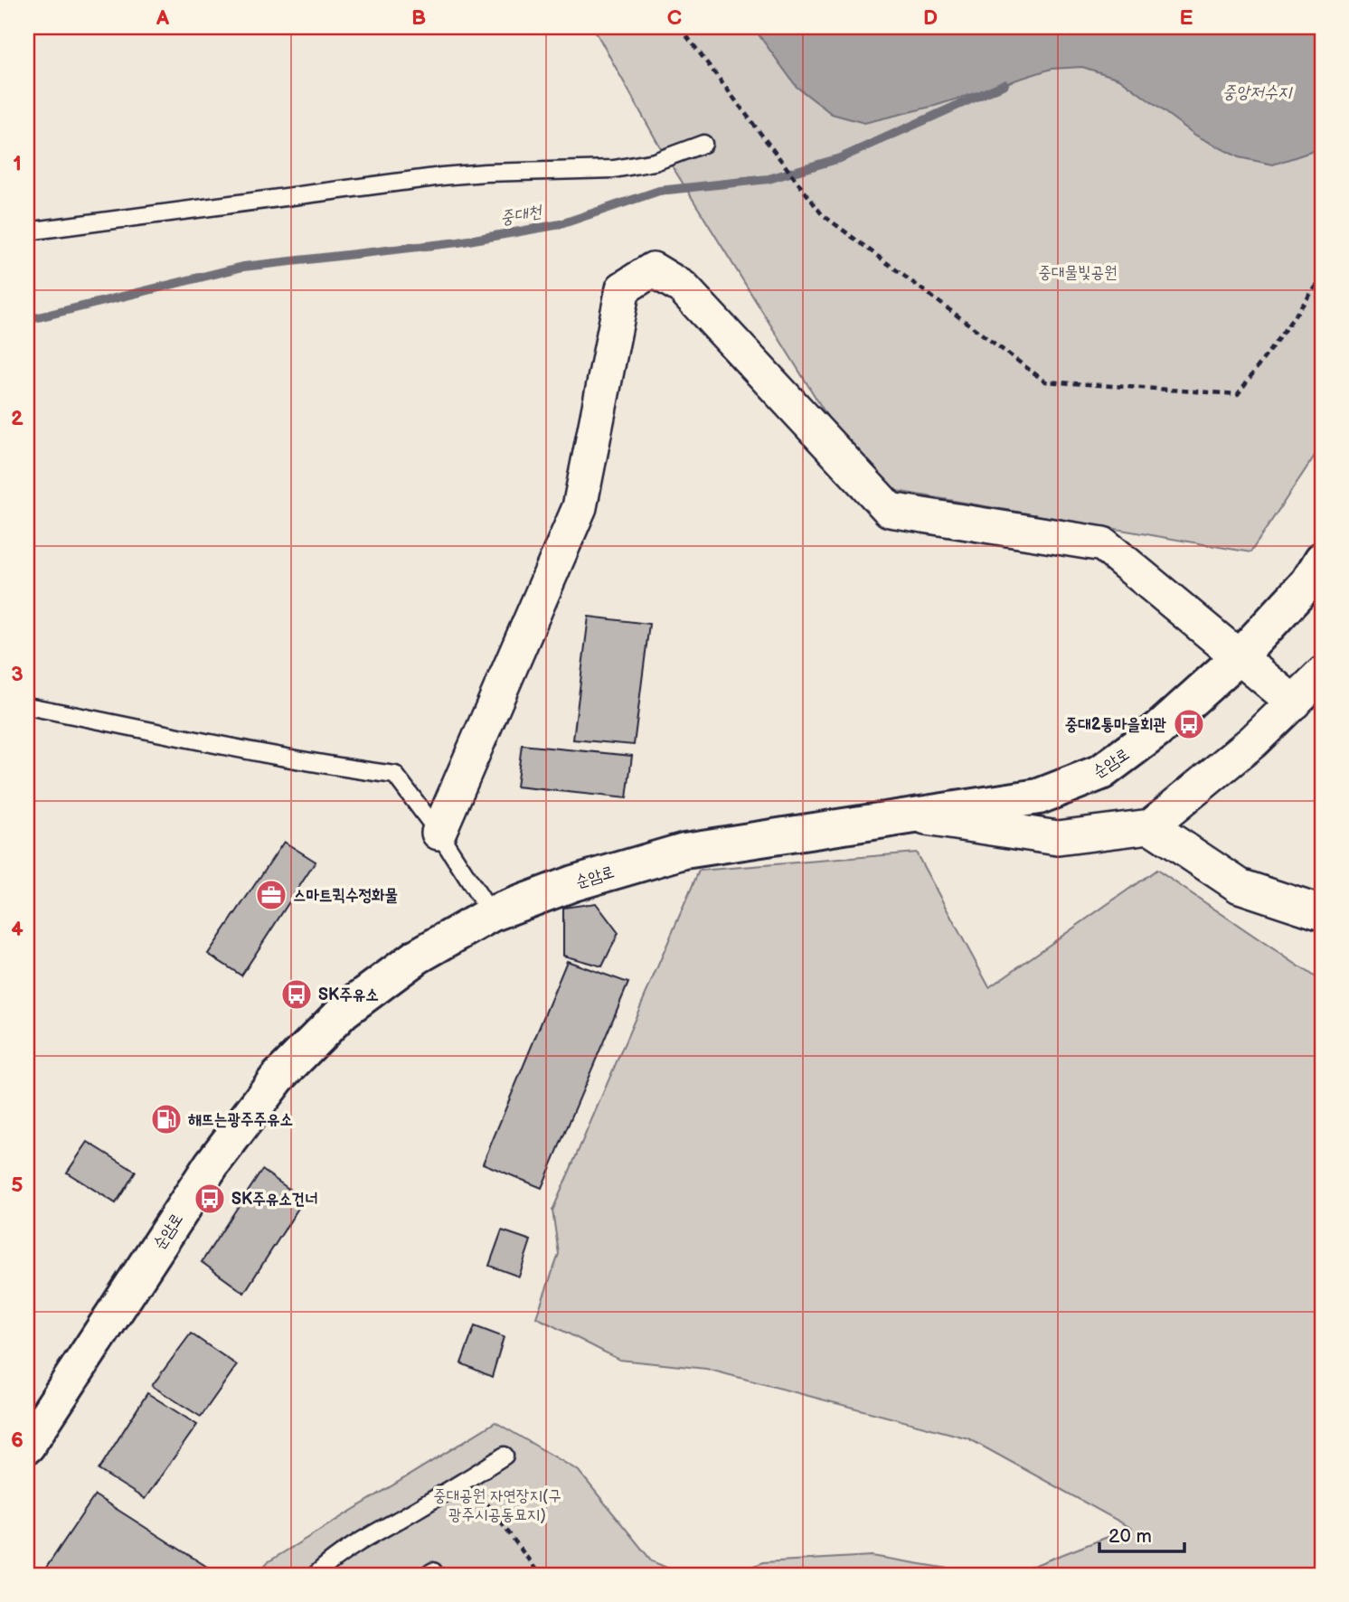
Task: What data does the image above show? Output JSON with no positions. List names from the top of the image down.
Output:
{
  "streets": {
    "street": ["순암로"]
  },
  "water": ["중앙저수지", "중대천"],
  "parks": ["중대물빛공원", "중대공원 자연장지(구 광주시공동묘지)"],
  "places": {
    "bus stop": ["중대2통마을회관", "SK주유소", "SK주유소건너"],
    "office": ["스마트퀵수정화물"],
    "fuel station": ["해뜨는광주주유소"]
  },
  "scale_bar": "20 m",
  "grid": {
    "columns": [
      "A",
      "B",
      "C",
      "D",
      "E"
    ],
    "rows": [
      "1",
      "2",
      "3",
      "4",
      "5",
      "6"
    ]
  }
}
